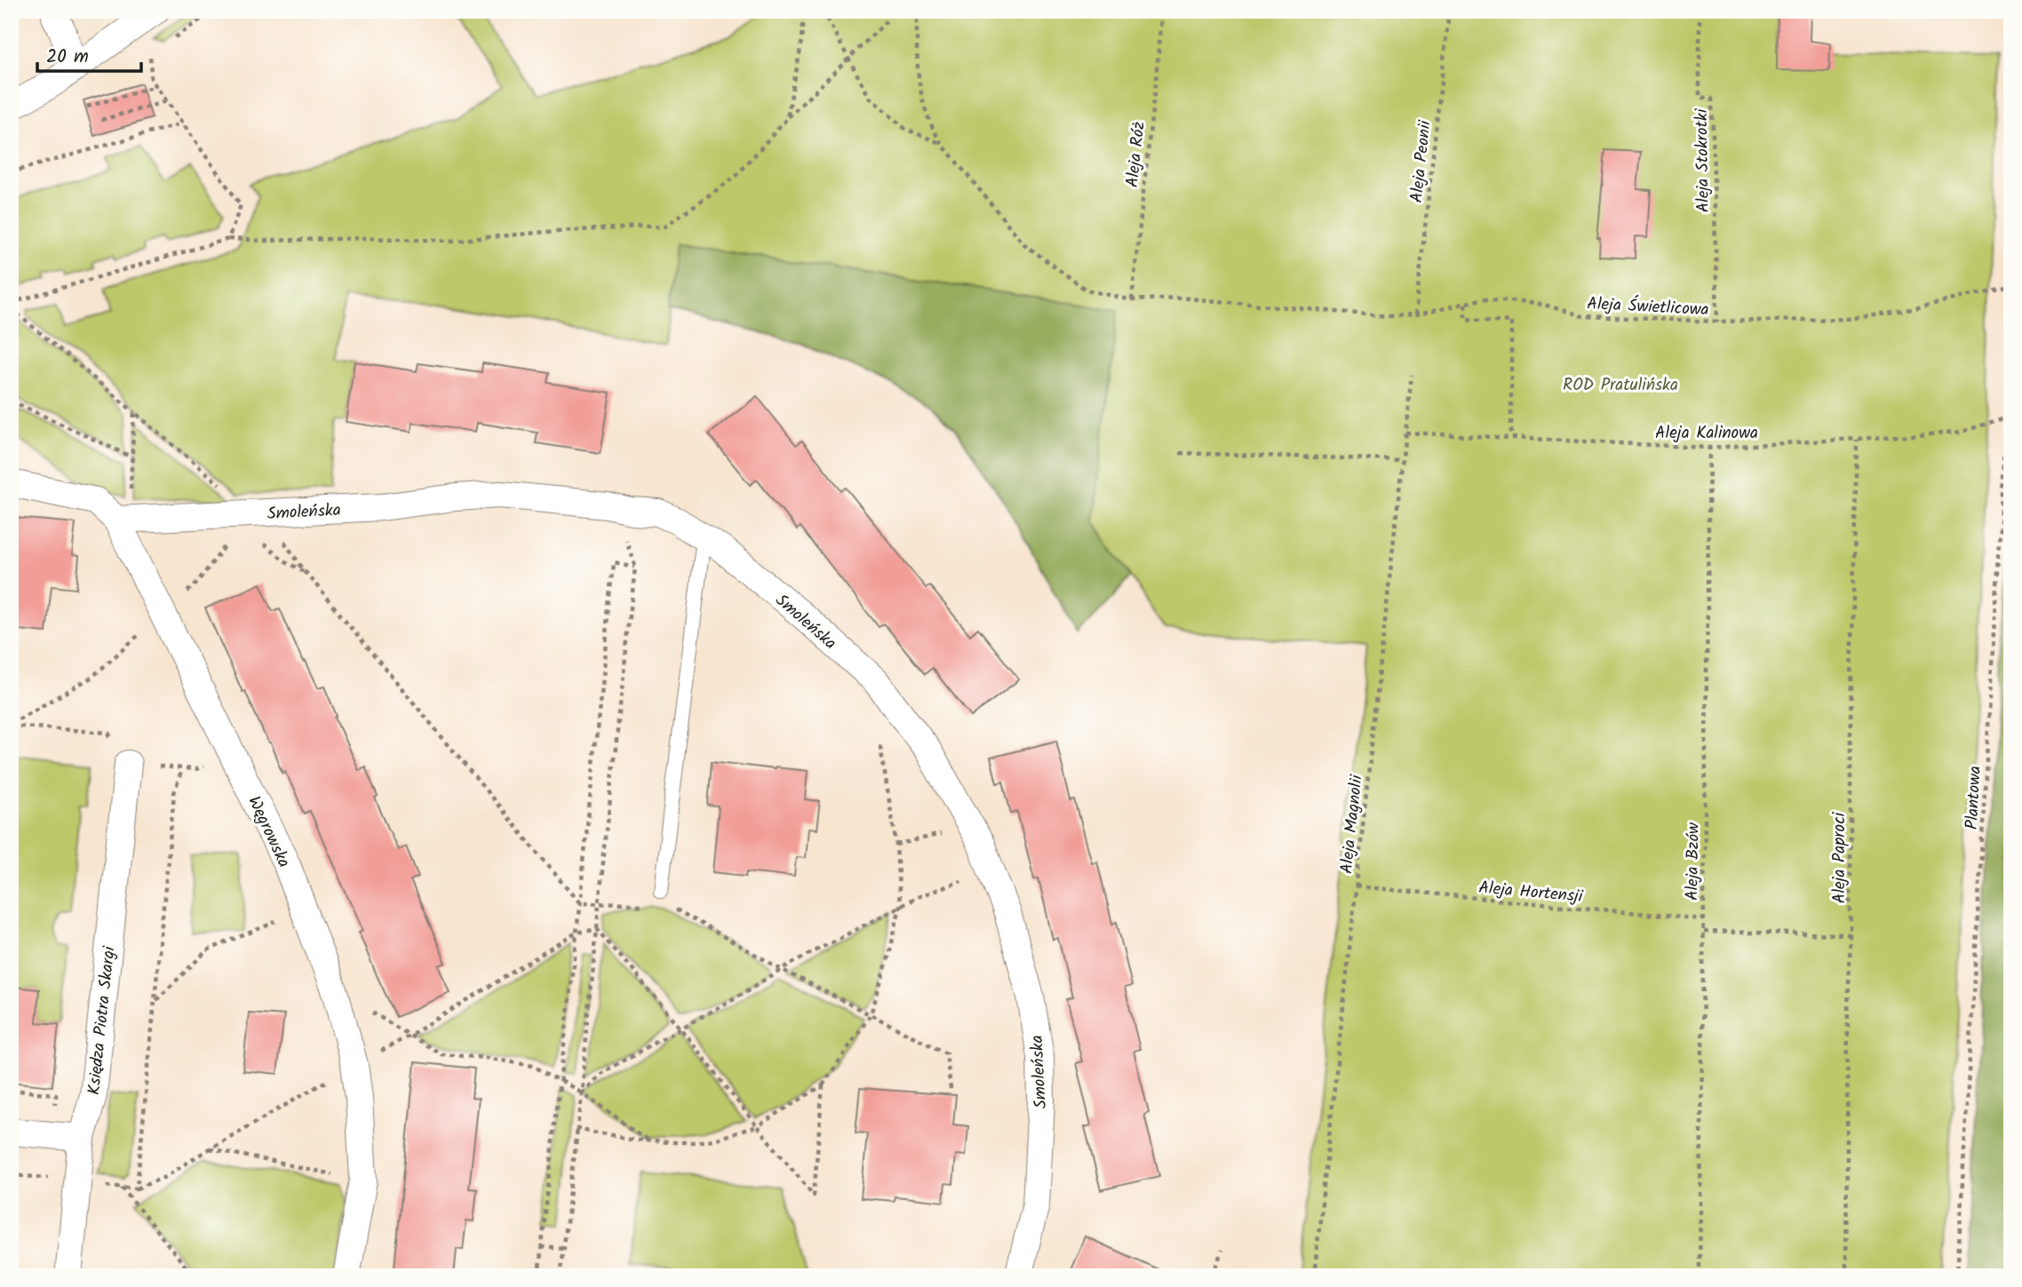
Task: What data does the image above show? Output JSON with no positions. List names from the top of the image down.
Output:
{
  "streets": {
    "street": ["Smoleńska", "Węgrowska", "Księdza Piotra Skargi"],
    "path": [
      "Aleja Róż",
      "Aleja Stokrotki",
      "Aleja Peonii",
      "Aleja Świetlicowa",
      "Aleja Kalinowa",
      "Plantowa",
      "Aleja Magnolii",
      "Aleja Paproci",
      "Aleja Bzów",
      "Aleja Hortensji"
    ]
  },
  "crossings": [
    ["Aleja Róż", "Aleja Świetlicowa"],
    ["Aleja Stokrotki", "Aleja Świetlicowa"],
    ["Aleja Peonii", "Aleja Świetlicowa"],
    ["Aleja Kalinowa", "Plantowa"],
    ["Aleja Kalinowa", "Aleja Magnolii"],
    ["Aleja Kalinowa", "Aleja Paproci"],
    ["Aleja Kalinowa", "Aleja Bzów"],
    ["Smoleńska", "Węgrowska"],
    ["Aleja Magnolii", "Aleja Hortensji"],
    ["Aleja Bzów", "Aleja Hortensji"]
  ],
  "parks": ["ROD Pratulińska"],
  "scale_bar": "20 m"
}
